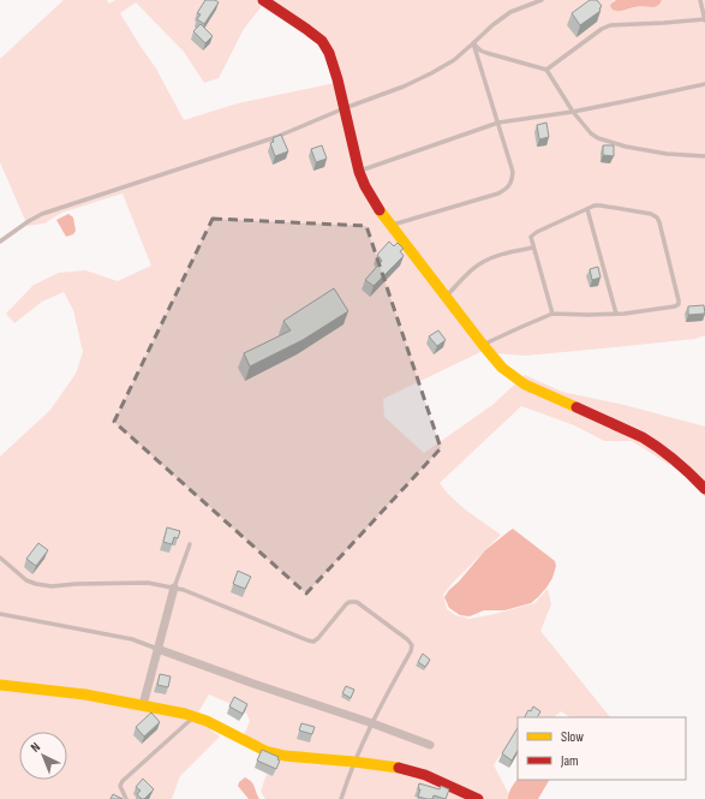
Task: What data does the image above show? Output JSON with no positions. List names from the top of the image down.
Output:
{
  "legend": ["Slow", "Jam"],
  "north": "top left"
}
